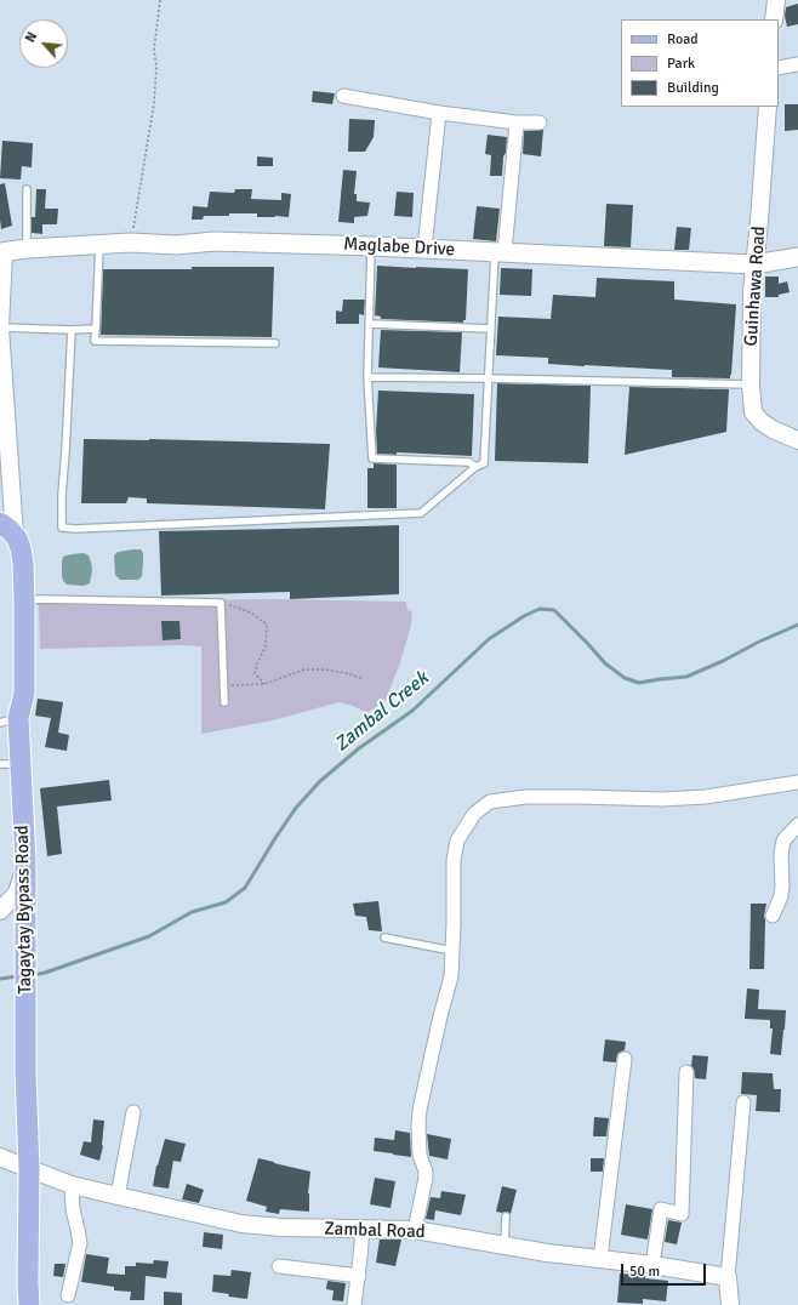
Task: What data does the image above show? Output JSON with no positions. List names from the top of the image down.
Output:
{
  "streets": {
    "main road": ["Maglabe Drive", "Tagaytay Bypass Road"],
    "street": ["Guinhawa Road", "Zambal Road"]
  },
  "crossings": [
    ["Maglabe Drive", "Guinhawa Road"],
    ["Tagaytay Bypass Road", "Zambal Road"]
  ],
  "water": ["Zambal Creek"],
  "legend": ["Road", "Park", "Building"],
  "scale_bar": "50 m",
  "north": "top left"
}
